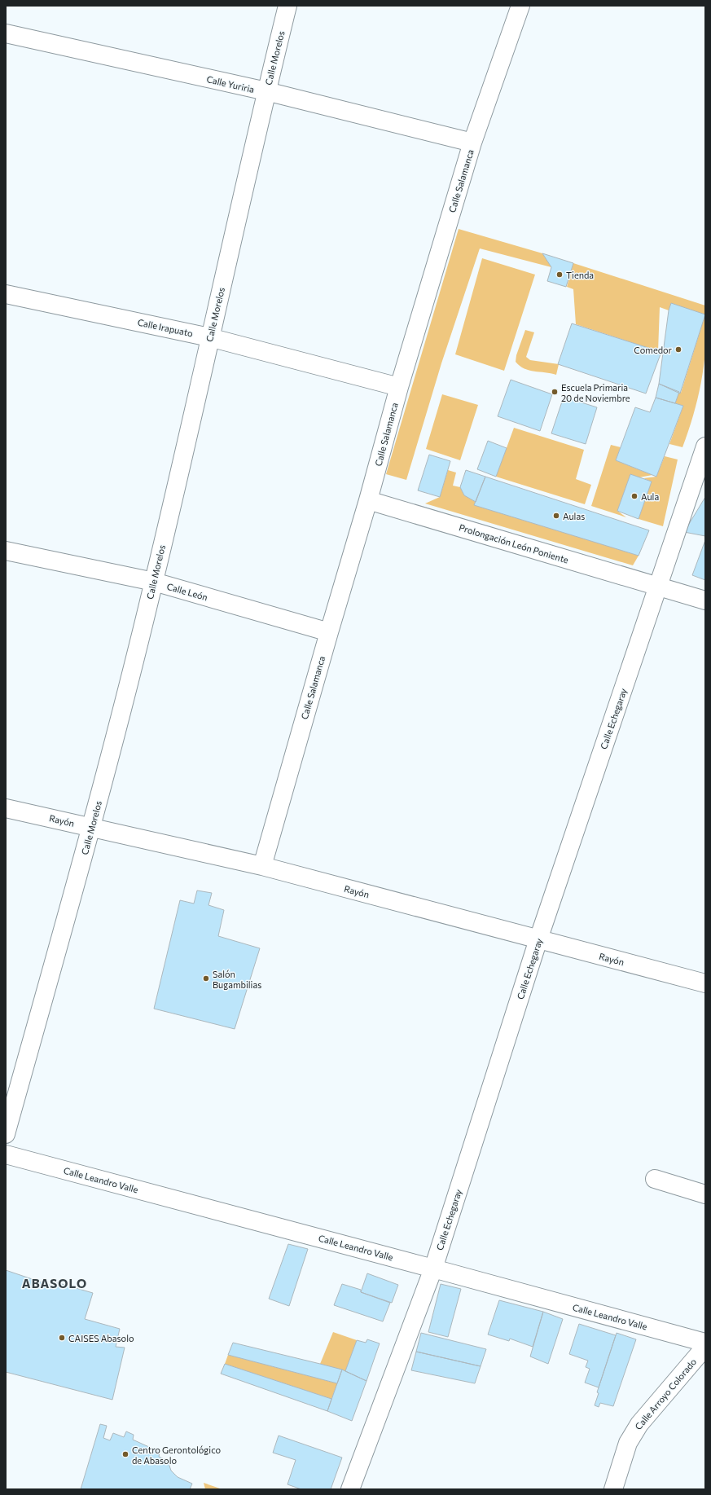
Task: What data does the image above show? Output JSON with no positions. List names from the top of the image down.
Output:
{
  "streets": {
    "street": [
      "Calle Morelos",
      "Calle Yuriria",
      "Calle Salamanca",
      "Calle Irapuato",
      "Prolongación León Poniente",
      "Calle León",
      "Calle Echegaray",
      "Rayón",
      "Calle Leandro Valle",
      "Calle Arroyo Colorado"
    ]
  },
  "crossings": [
    ["Calle Morelos", "Calle Yuriria"],
    ["Calle Morelos", "Calle Irapuato"],
    ["Calle Morelos", "Calle León"],
    ["Calle Morelos", "Rayón"],
    ["Calle Yuriria", "Calle Salamanca"],
    ["Calle Salamanca", "Calle Irapuato"],
    ["Calle Salamanca", "Prolongación León Poniente"],
    ["Calle Salamanca", "Calle León"],
    ["Calle Salamanca", "Rayón"],
    ["Prolongación León Poniente", "Calle Echegaray"],
    ["Calle Echegaray", "Rayón"],
    ["Calle Echegaray", "Calle Leandro Valle"]
  ],
  "districts": ["ABASOLO"],
  "places": [
    "Tienda",
    "Comedor",
    "Escuela Primaria 20 de Noviembre",
    "Aula",
    "Aulas",
    "Salón Bugambilias",
    "CAISES Abasolo",
    "Centro Gerontológico de Abasolo"
  ]
}
